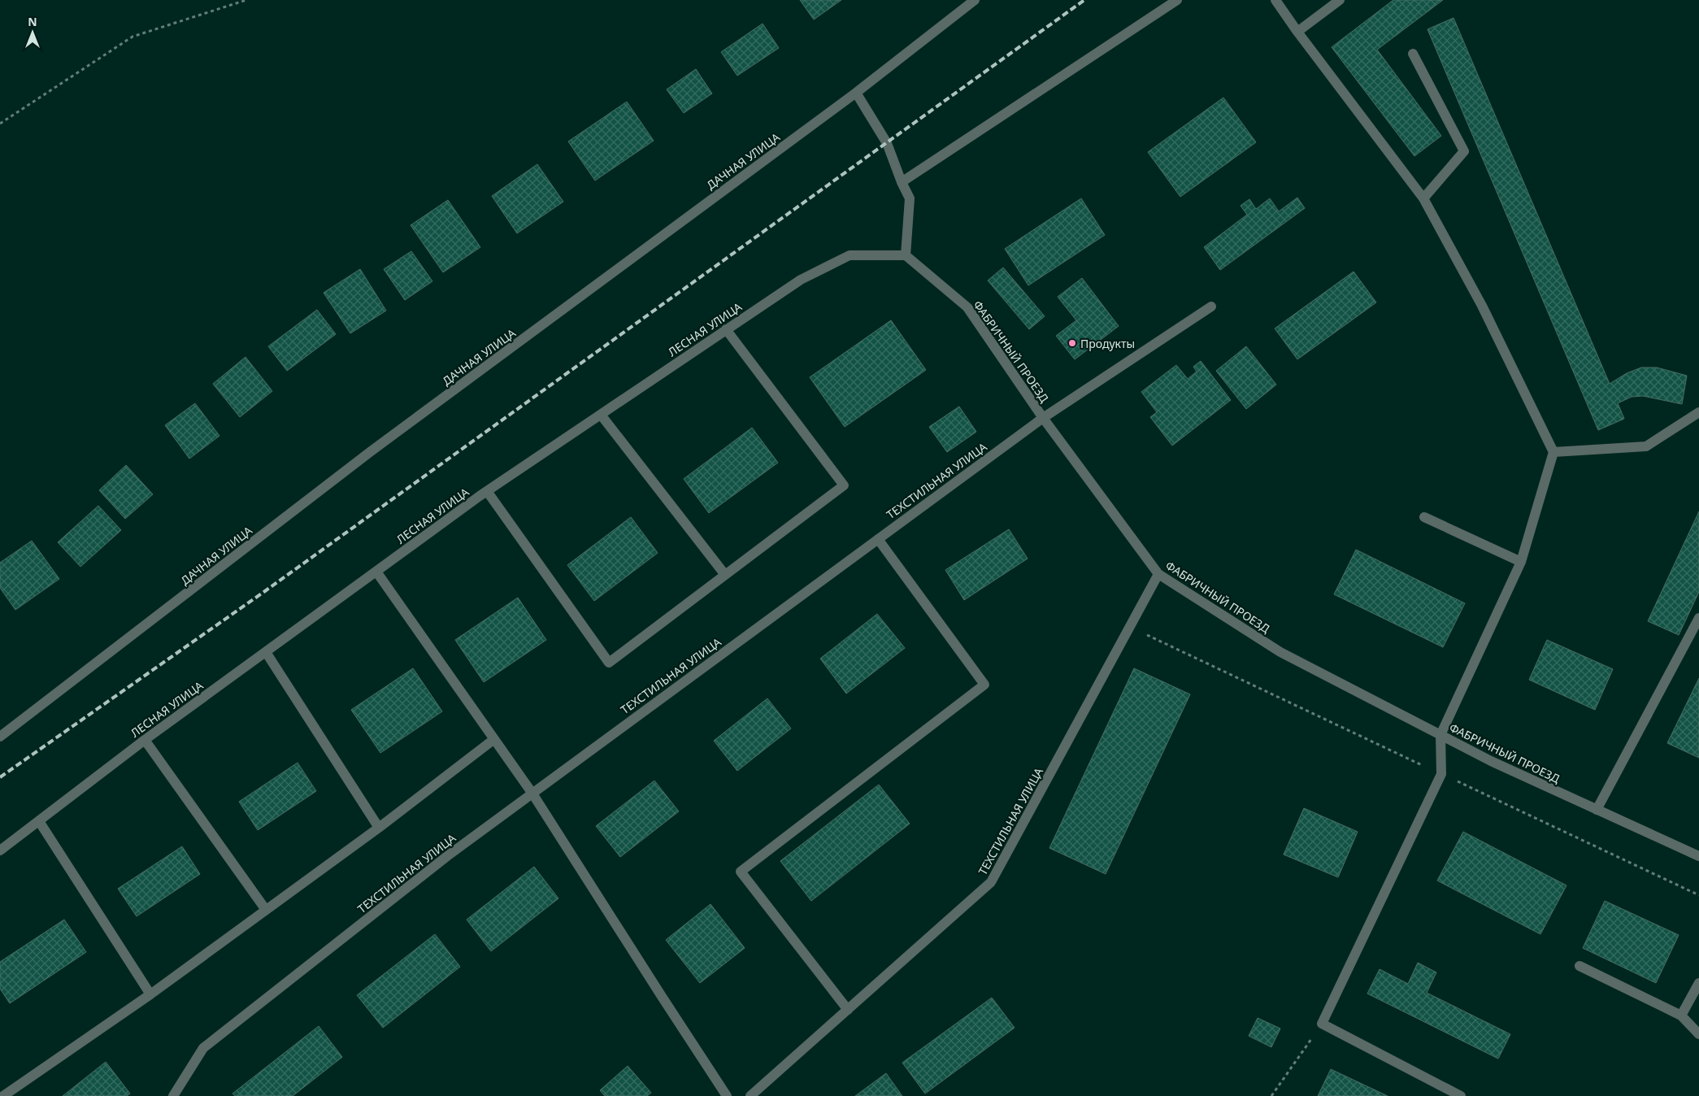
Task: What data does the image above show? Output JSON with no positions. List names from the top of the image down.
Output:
{
  "streets": {
    "street": [
      "ДАЧНАЯ УЛИЦА",
      "ЛЕСНАЯ УЛИЦА",
      "ФАБРИЧНЫЙ ПРОЕЗД",
      "ТЕХСТИЛЬНАЯ УЛИЦА"
    ]
  },
  "crossings": [
    ["ЛЕСНАЯ УЛИЦА", "ФАБРИЧНЫЙ ПРОЕЗД"],
    ["ФАБРИЧНЫЙ ПРОЕЗД", "ТЕХСТИЛЬНАЯ УЛИЦА"]
  ],
  "places": ["Продукты"],
  "north": "top"
}
